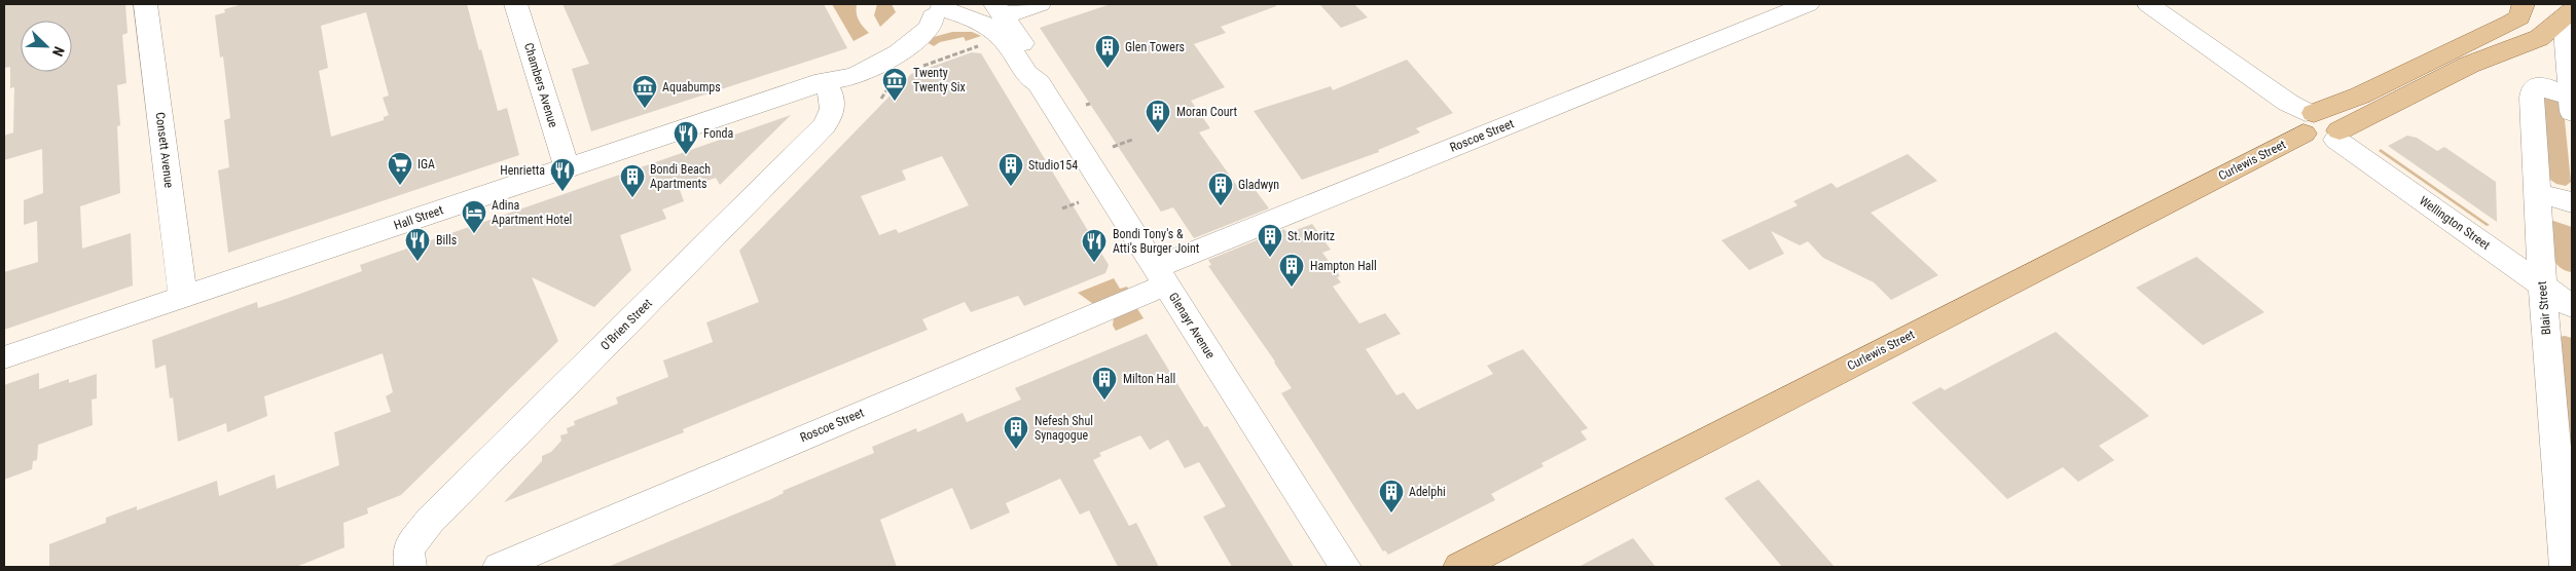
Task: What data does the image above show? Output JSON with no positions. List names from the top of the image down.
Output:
{
  "streets": {
    "main road": ["Curlewis Street"],
    "street": [
      "Chambers Avenue",
      "Roscoe Street",
      "Consett Avenue",
      "Hall Street",
      "Wellington Street",
      "Blair Street",
      "O'Brien Street",
      "Glenayr Avenue"
    ]
  },
  "crossings": [
    ["Chambers Avenue", "Hall Street"],
    ["Roscoe Street", "Glenayr Avenue"],
    ["Consett Avenue", "Hall Street"],
    ["Hall Street", "O'Brien Street"],
    ["Wellington Street", "Blair Street"]
  ],
  "places": {
    "building": [
      "Glen Towers",
      "Moran Court",
      "Studio154",
      "Bondi Beach Apartments",
      "Gladwyn",
      "St. Moritz",
      "Hampton Hall",
      "Milton Hall",
      "Nefesh Shul Synagogue",
      "Adelphi"
    ],
    "museum": ["Twenty Twenty Six", "Aquabumps"],
    "restaurant": [
      "Fonda",
      "Henrietta",
      "Bills",
      "Bondi Tony's & Atti's Burger Joint"
    ],
    "supermarket": ["IGA"],
    "hotel": ["Adina Apartment Hotel"]
  },
  "north": "bottom right"
}
